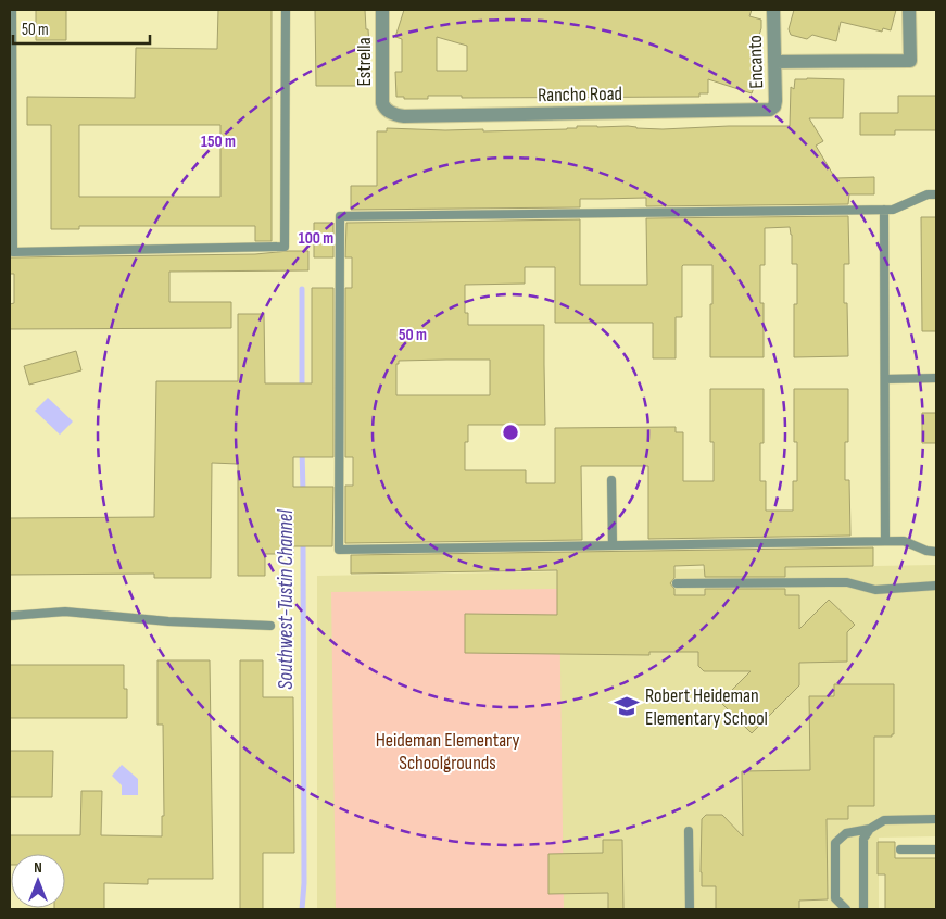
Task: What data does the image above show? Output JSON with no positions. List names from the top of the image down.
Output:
{
  "streets": {
    "street": ["Estrella", "Encanto", "Rancho Road"]
  },
  "crossings": [
    ["Estrella", "Rancho Road"],
    ["Encanto", "Rancho Road"]
  ],
  "water": ["Southwest-Tustin Channel"],
  "parks": ["Heideman Elementary Schoolgrounds"],
  "places": {
    "school or university": ["Robert Heideman Elementary School"]
  },
  "scale_bar": "50 m",
  "north": "top",
  "rings": ["150 m", "100 m", "50 m"]
}
